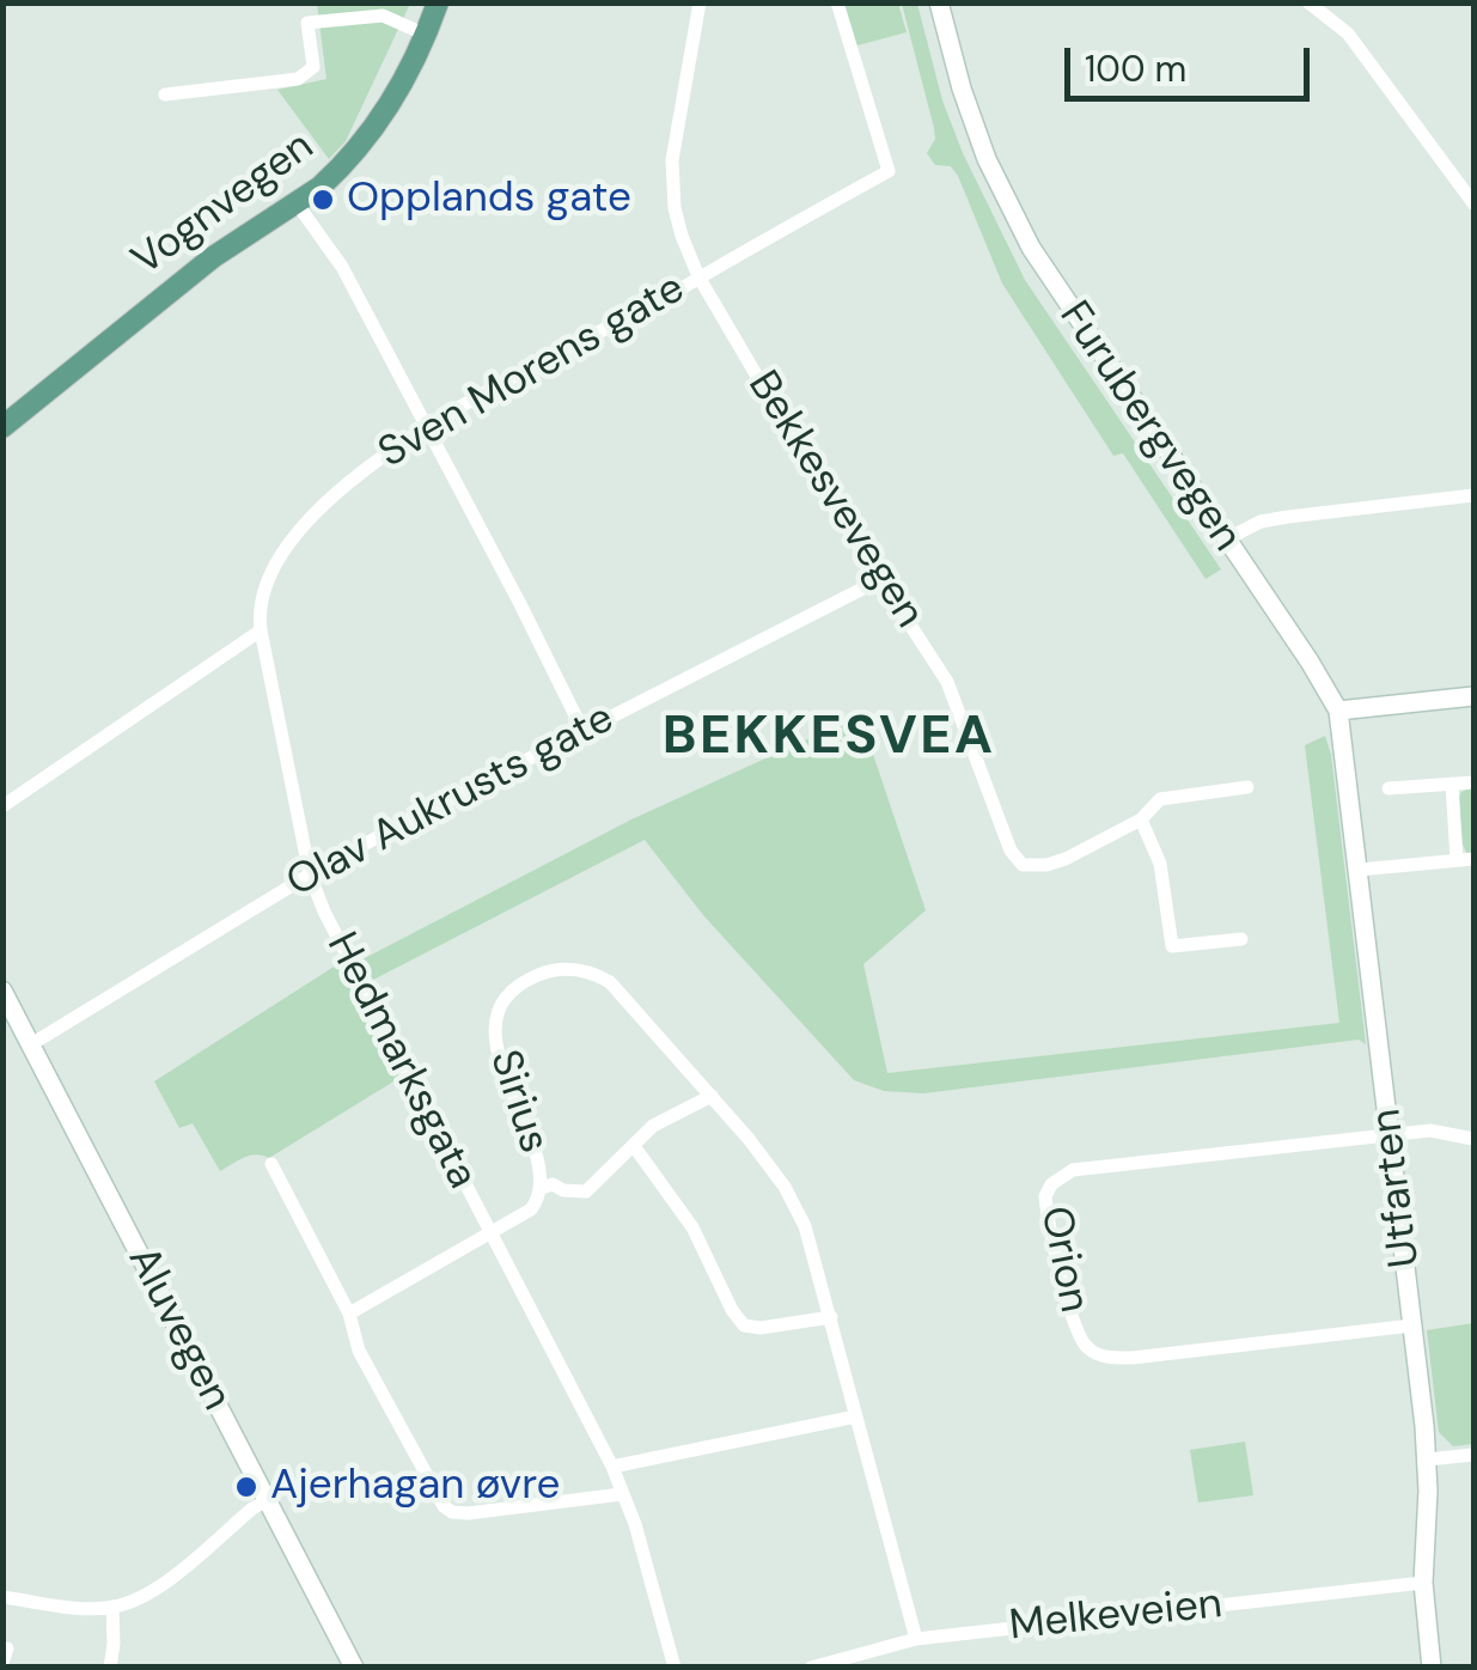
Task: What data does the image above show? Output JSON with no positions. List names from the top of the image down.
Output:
{
  "streets": {
    "main road": [
      "Vognvegen",
      "Furubergvegen",
      "Utfarten",
      "Aluvegen"
    ],
    "street": [
      "Sven Morens gate",
      "Bekkesvevegen",
      "Olav Aukrusts gate",
      "Hedmarksgata",
      "Sirius",
      "Orion",
      "Melkeveien"
    ]
  },
  "crossings": [
    ["Sven Morens gate", "Bekkesvevegen"],
    ["Sven Morens gate", "Hedmarksgata"],
    ["Furubergvegen", "Utfarten"],
    ["Bekkesvevegen", "Olav Aukrusts gate"],
    ["Olav Aukrusts gate", "Hedmarksgata"],
    ["Olav Aukrusts gate", "Aluvegen"],
    ["Hedmarksgata", "Sirius"],
    ["Sirius", "Melkeveien"],
    ["Utfarten", "Orion"],
    ["Utfarten", "Melkeveien"]
  ],
  "districts": ["BEKKESVEA"],
  "places": ["Opplands gate", "Ajerhagan øvre"],
  "scale_bar": "100 m"
}
